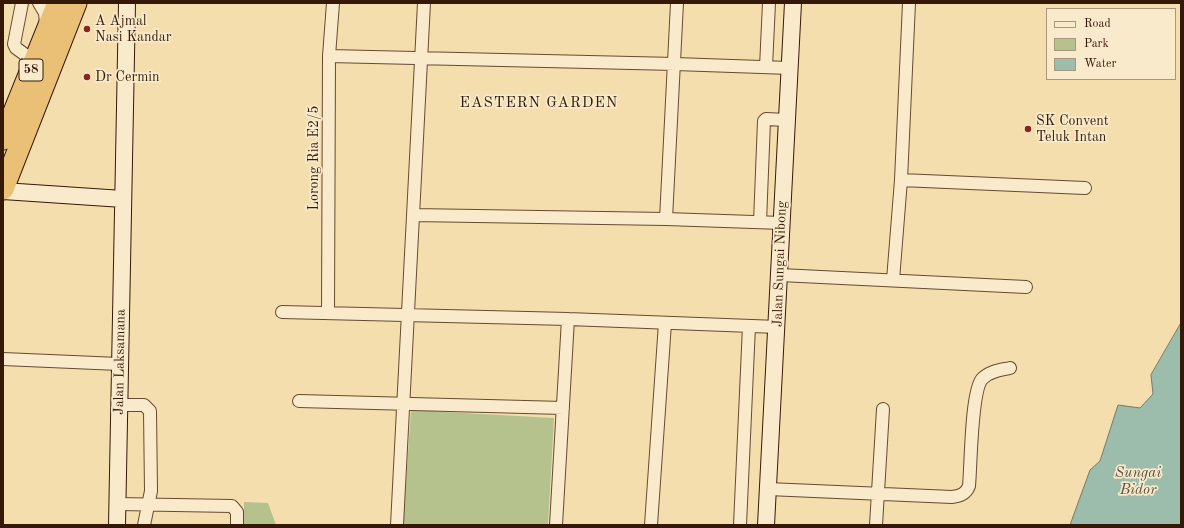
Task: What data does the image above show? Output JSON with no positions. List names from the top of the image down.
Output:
{
  "streets": {
    "highway": ["58"],
    "street": ["Lorong Ria E2/5", "Jalan Sungai Nibong", "Jalan Laksamana"]
  },
  "districts": ["EASTERN GARDEN"],
  "water": ["Sungai Bidor"],
  "places": ["A Ajmal Nasi Kandar", "Dr Cermin", "SK Convent Teluk Intan"],
  "legend": ["Road", "Park", "Water"]
}
